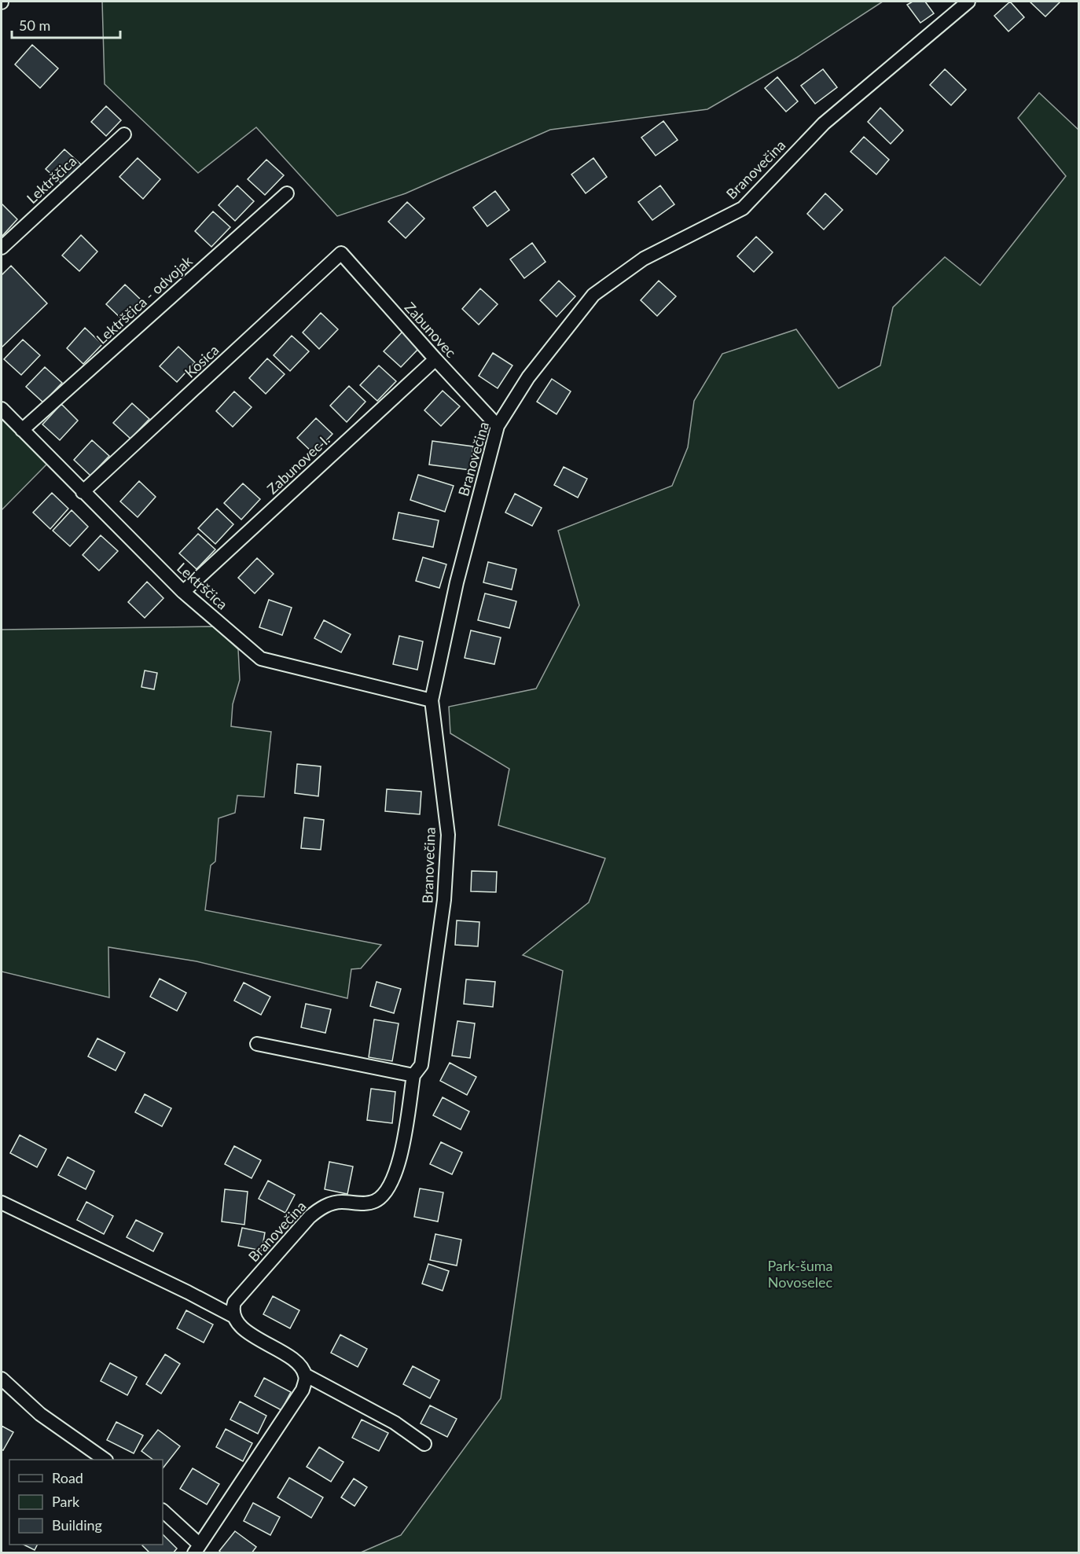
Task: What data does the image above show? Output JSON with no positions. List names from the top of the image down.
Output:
{
  "streets": {
    "street": [
      "Branovečina",
      "Lektrščica",
      "Lektrščica - odvojak",
      "Zabunovec",
      "Kosica",
      "Zabunovec I."
    ]
  },
  "crossings": [
    ["Branovečina", "Lektrščica"],
    ["Branovečina", "Zabunovec"],
    ["Lektrščica", "Lektrščica - odvojak"],
    ["Lektrščica", "Kosica"],
    ["Lektrščica", "Zabunovec I."],
    ["Zabunovec", "Kosica"],
    ["Zabunovec", "Zabunovec I."]
  ],
  "parks": ["Park-šuma Novoselec"],
  "legend": ["Road", "Park", "Building"],
  "scale_bar": "50 m"
}
